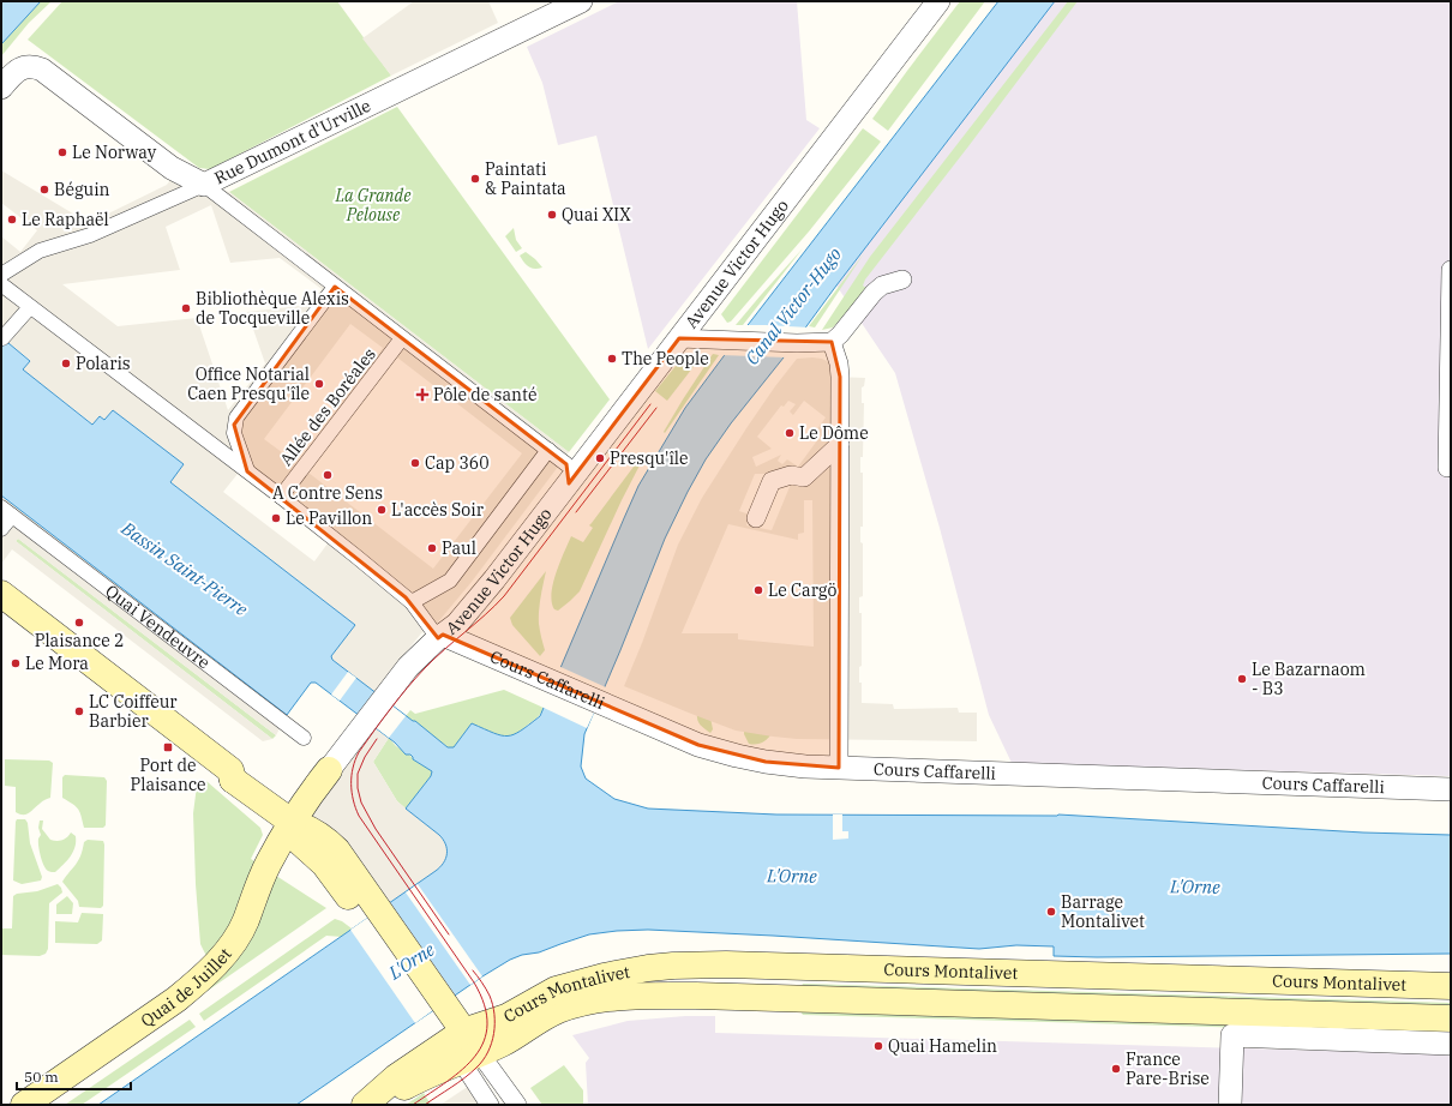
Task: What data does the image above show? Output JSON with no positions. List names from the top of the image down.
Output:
{
  "streets": {
    "main road": ["Cours Montalivet", "Quai de Juillet"],
    "street": [
      "Rue Dumont d'Urville",
      "Avenue Victor Hugo",
      "Allée des Boréales",
      "Quai Vendeuvre",
      "Cours Caffarelli"
    ]
  },
  "crossings": [
    ["Avenue Victor Hugo", "Cours Caffarelli"]
  ],
  "water": ["Canal Victor-Hugo", "Bassin Saint-Pierre", "L'Orne"],
  "parks": ["La Grande Pelouse"],
  "places": {
    "other": [
      "Le Norway",
      "Paintati & Paintata",
      "Béguin",
      "Quai XIX",
      "Le Raphaël",
      "Bibliothèque Alexis de Tocqueville",
      "The People",
      "Polaris",
      "Office Notarial Caen Presqu'île",
      "Le Dôme",
      "Presqu'île",
      "Cap 360",
      "A Contre Sens",
      "L'accès Soir",
      "Le Pavillon",
      "Paul",
      "Le Cargö",
      "Plaisance 2",
      "Le Mora",
      "Le Bazarnaom - B3",
      "LC Coiffeur Barbier",
      "Barrage Montalivet",
      "Quai Hamelin",
      "France Pare-Brise"
    ],
    "health": ["Pôle de santé"],
    "transit": ["Port de Plaisance"]
  },
  "scale_bar": "50 m"
}
